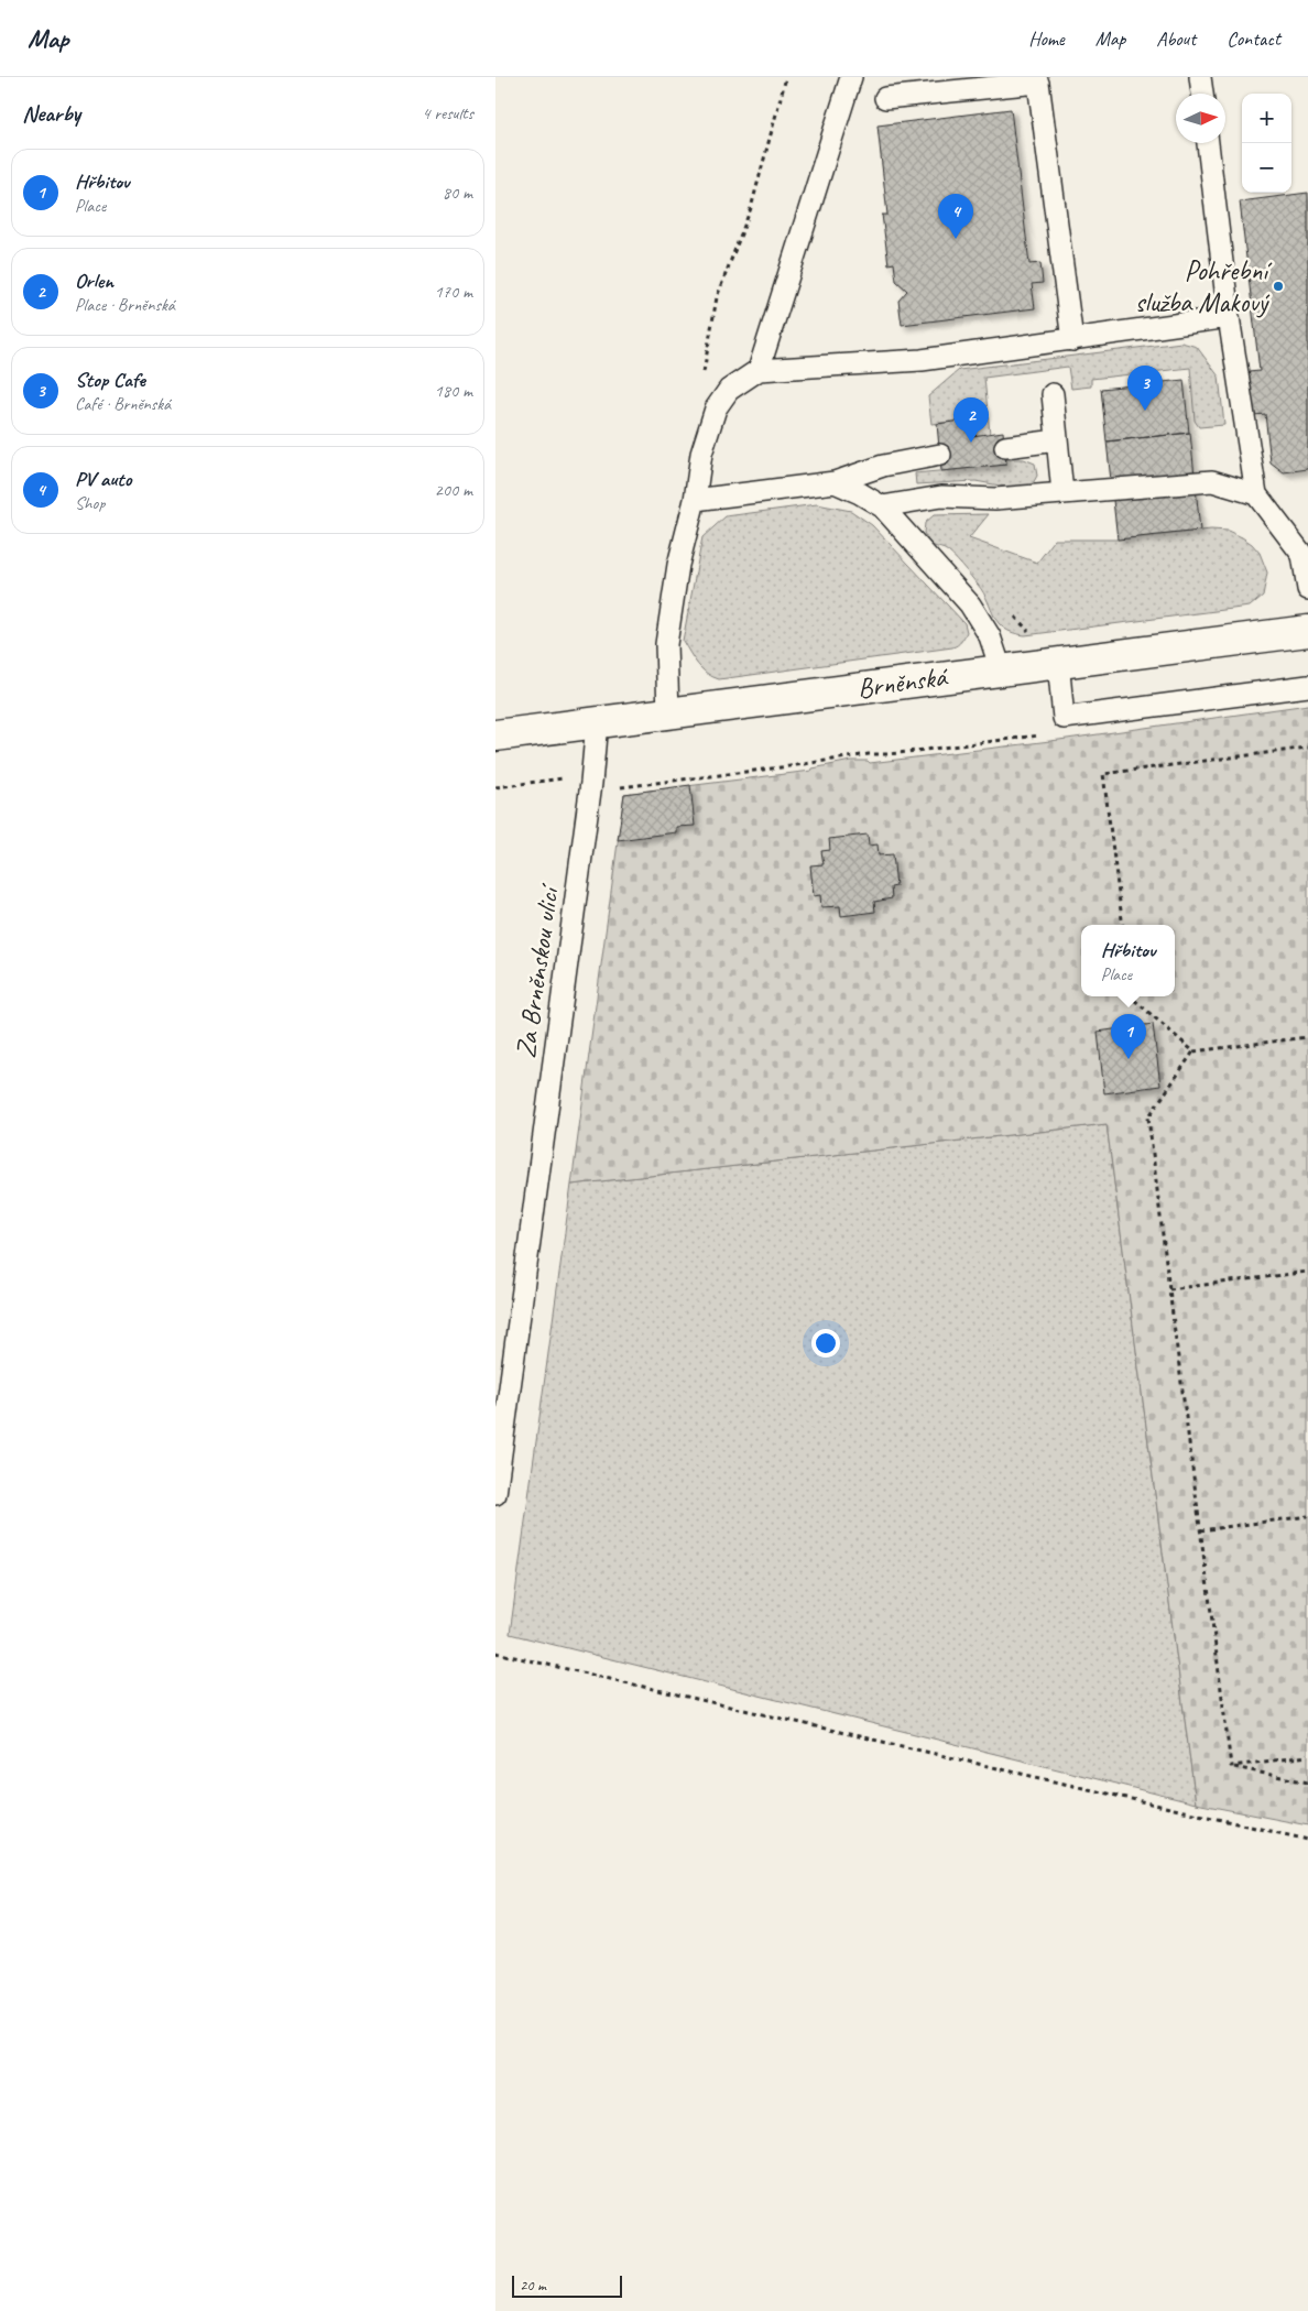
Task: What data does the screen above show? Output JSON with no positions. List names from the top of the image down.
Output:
{
  "streets": {
    "main road": ["Brněnská"],
    "lane": ["Za Brněnskou ulicí"]
  },
  "crossings": [
    ["Brněnská", "Za Brněnskou ulicí"]
  ],
  "places": ["Pohřební služba Makový"],
  "scale_bar": "20 m",
  "north": "right",
  "page": {
    "header": "Map",
    "nav": [
      "Home",
      "Map",
      "About",
      "Contact"
    ],
    "heading": ["Nearby", "4 results"],
    "map_buttons": ["+", "−"],
    "list": [
      {
        "mark": "1",
        "name": "Hřbitov",
        "note": "Place",
        "value": "80 m"
      },
      {
        "mark": "2",
        "name": "Orlen",
        "note": "Place · Brněnská",
        "value": "170 m"
      },
      {
        "mark": "3",
        "name": "Stop Cafe",
        "note": "Café · Brněnská",
        "value": "180 m"
      },
      {
        "mark": "4",
        "name": "PV auto",
        "note": "Shop",
        "value": "200 m"
      }
    ],
    "pins": [
      "4",
      "3",
      "2",
      "1"
    ],
    "popup": ["Hřbitov", "Place"],
    "scale": "20 m"
  }
}
